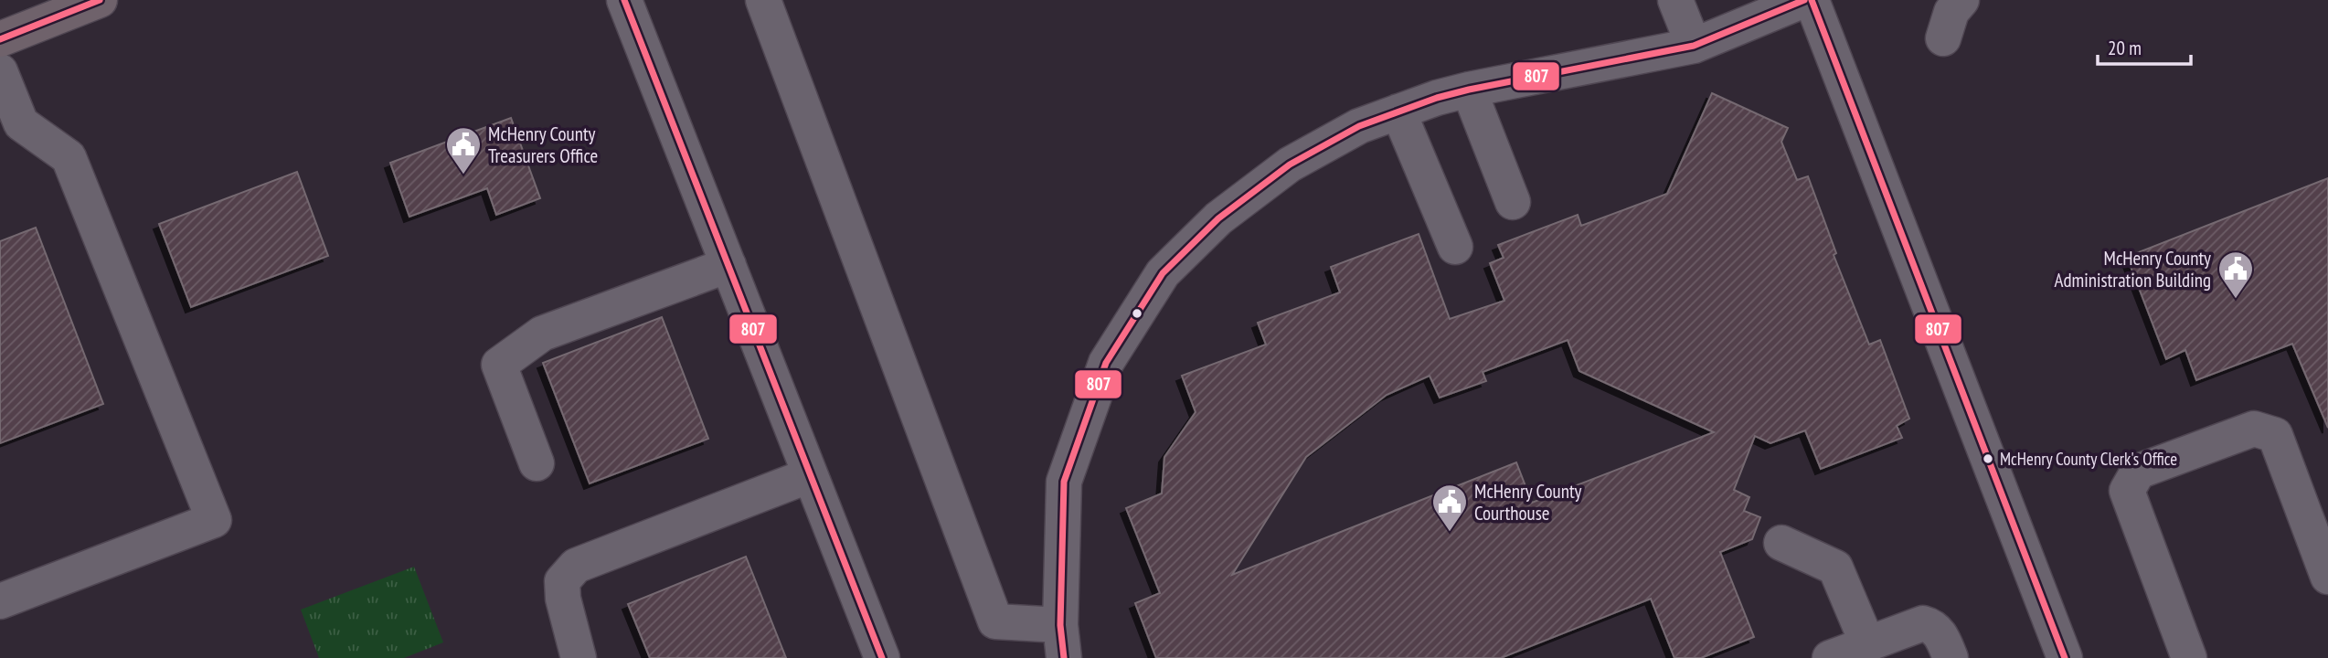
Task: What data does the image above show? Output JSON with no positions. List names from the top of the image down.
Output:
{
  "places": {
    "public building": ["McHenry County Treasurers Office", "McHenry County Administration Building", "McHenry County Courthouse"],
    "other": ["McHenry County Clerk's Office"]
  },
  "lines": ["transit line 807"],
  "scale_bar": "20 m"
}
